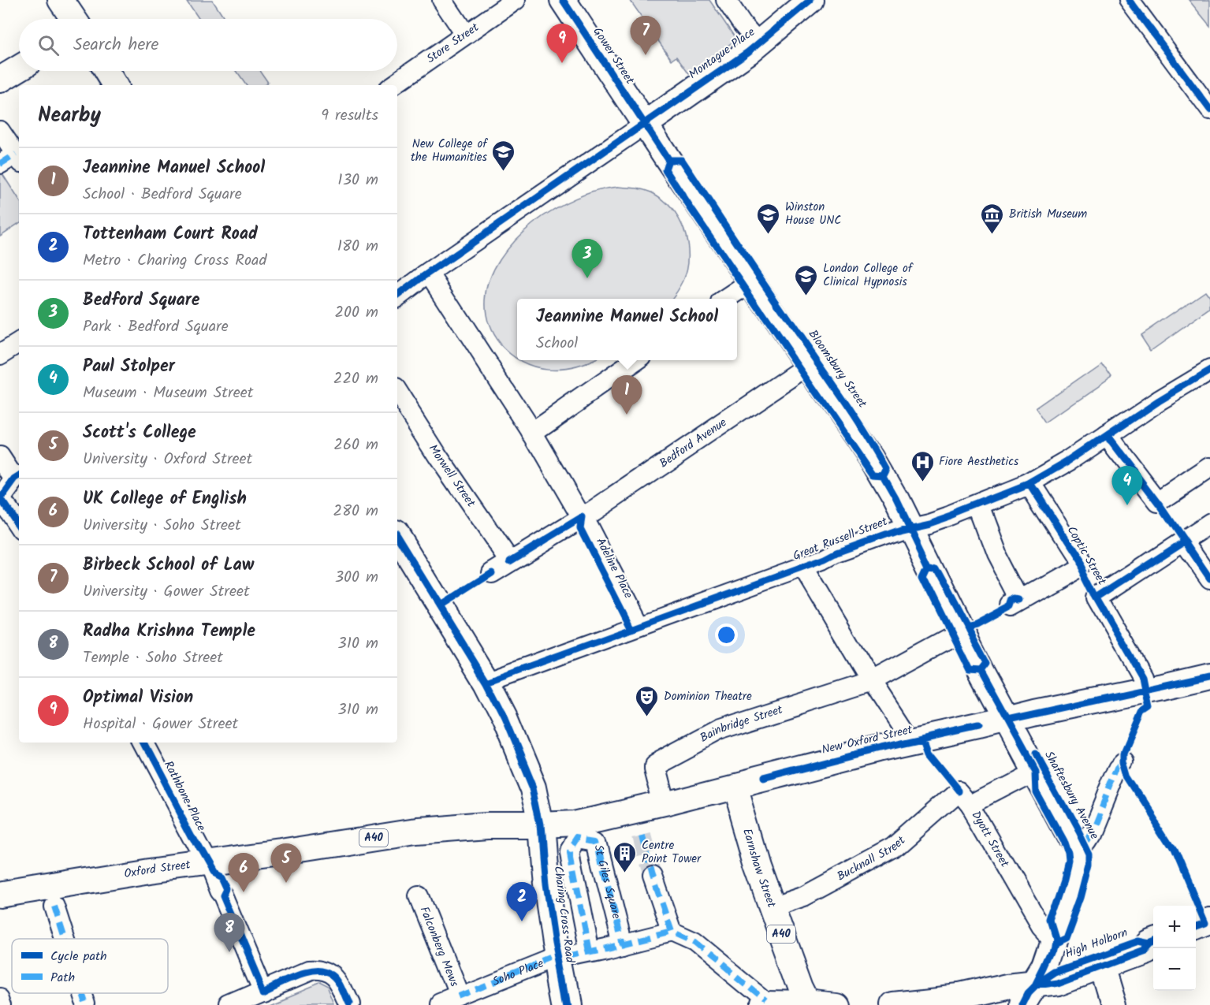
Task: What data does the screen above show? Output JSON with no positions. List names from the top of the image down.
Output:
{
  "streets": {
    "main road": [
      "Montague Place",
      "Gower Street",
      "Bloomsbury Street",
      "New Oxford Street",
      "Shaftesbury Avenue",
      "A40",
      "Earnshaw Street",
      "Oxford Street",
      "Charing Cross Road",
      "High Holborn"
    ],
    "street": [
      "Store Street",
      "Bedford Avenue",
      "Morwell Street",
      "Great Russell Street",
      "Coptic Street",
      "Adeline Place",
      "Bainbridge Street",
      "Rathbone Place",
      "Dyott Street",
      "Bucknall Street",
      "St Giles Square",
      "Falconberg Mews",
      "Soho Place"
    ]
  },
  "crossings": [
    ["Montague Place", "Gower Street"],
    ["Gower Street", "Bloomsbury Street"],
    ["Bloomsbury Street", "Bedford Avenue"],
    ["Bloomsbury Street", "Great Russell Street"],
    ["Bloomsbury Street", "Bainbridge Street"],
    ["Bloomsbury Street", "New Oxford Street"],
    ["Bloomsbury Street", "Shaftesbury Avenue"],
    ["Bedford Avenue", "Morwell Street"],
    ["Bedford Avenue", "Adeline Place"],
    ["Great Russell Street", "Coptic Street"],
    ["Great Russell Street", "Adeline Place"],
    ["Great Russell Street", "Charing Cross Road"],
    ["Coptic Street", "New Oxford Street"],
    ["Bainbridge Street", "New Oxford Street"],
    ["New Oxford Street", "Shaftesbury Avenue"],
    ["New Oxford Street", "Earnshaw Street"],
    ["New Oxford Street", "Oxford Street"],
    ["New Oxford Street", "Charing Cross Road"],
    ["Shaftesbury Avenue", "Dyott Street"],
    ["Shaftesbury Avenue", "Bucknall Street"],
    ["Shaftesbury Avenue", "High Holborn"],
    ["Rathbone Place", "Oxford Street"],
    ["Dyott Street", "Bucknall Street"],
    ["Bucknall Street", "Earnshaw Street"],
    ["Oxford Street", "Charing Cross Road"],
    ["St Giles Square", "Soho Place"],
    ["Falconberg Mews", "Soho Place"]
  ],
  "places": {
    "school or university": ["New College of the Humanities", "Winston House UNC", "London College of Clinical Hypnosis"],
    "museum": ["British Museum"],
    "hospital": ["Fiore Aesthetics"],
    "theatre": ["Dominion Theatre"],
    "building": ["Centre Point Tower"]
  },
  "legend": ["Cycle path", "Path"],
  "page": {
    "pins": [
      "7",
      "9",
      "3",
      "1",
      "4",
      "5",
      "6",
      "2",
      "8"
    ],
    "search": "Search here",
    "heading": ["Nearby", "9 results"],
    "list": [
      {
        "mark": "1",
        "name": "Jeannine Manuel School",
        "note": "School · Bedford Square",
        "value": "130 m"
      },
      {
        "mark": "2",
        "name": "Tottenham Court Road",
        "note": "Metro · Charing Cross Road",
        "value": "180 m"
      },
      {
        "mark": "3",
        "name": "Bedford Square",
        "note": "Park · Bedford Square",
        "value": "200 m"
      },
      {
        "mark": "4",
        "name": "Paul Stolper",
        "note": "Museum · Museum Street",
        "value": "220 m"
      },
      {
        "mark": "5",
        "name": "Scott's College",
        "note": "University · Oxford Street",
        "value": "260 m"
      },
      {
        "mark": "6",
        "name": "UK College of English",
        "note": "University · Soho Street",
        "value": "280 m"
      },
      {
        "mark": "7",
        "name": "Birbeck School of Law",
        "note": "University · Gower Street",
        "value": "300 m"
      },
      {
        "mark": "8",
        "name": "Radha Krishna Temple",
        "note": "Temple · Soho Street",
        "value": "310 m"
      },
      {
        "mark": "9",
        "name": "Optimal Vision",
        "note": "Hospital · Gower Street",
        "value": "310 m"
      }
    ],
    "popup": ["Jeannine Manuel School", "School"],
    "map_buttons": ["+", "−"]
  }
}
